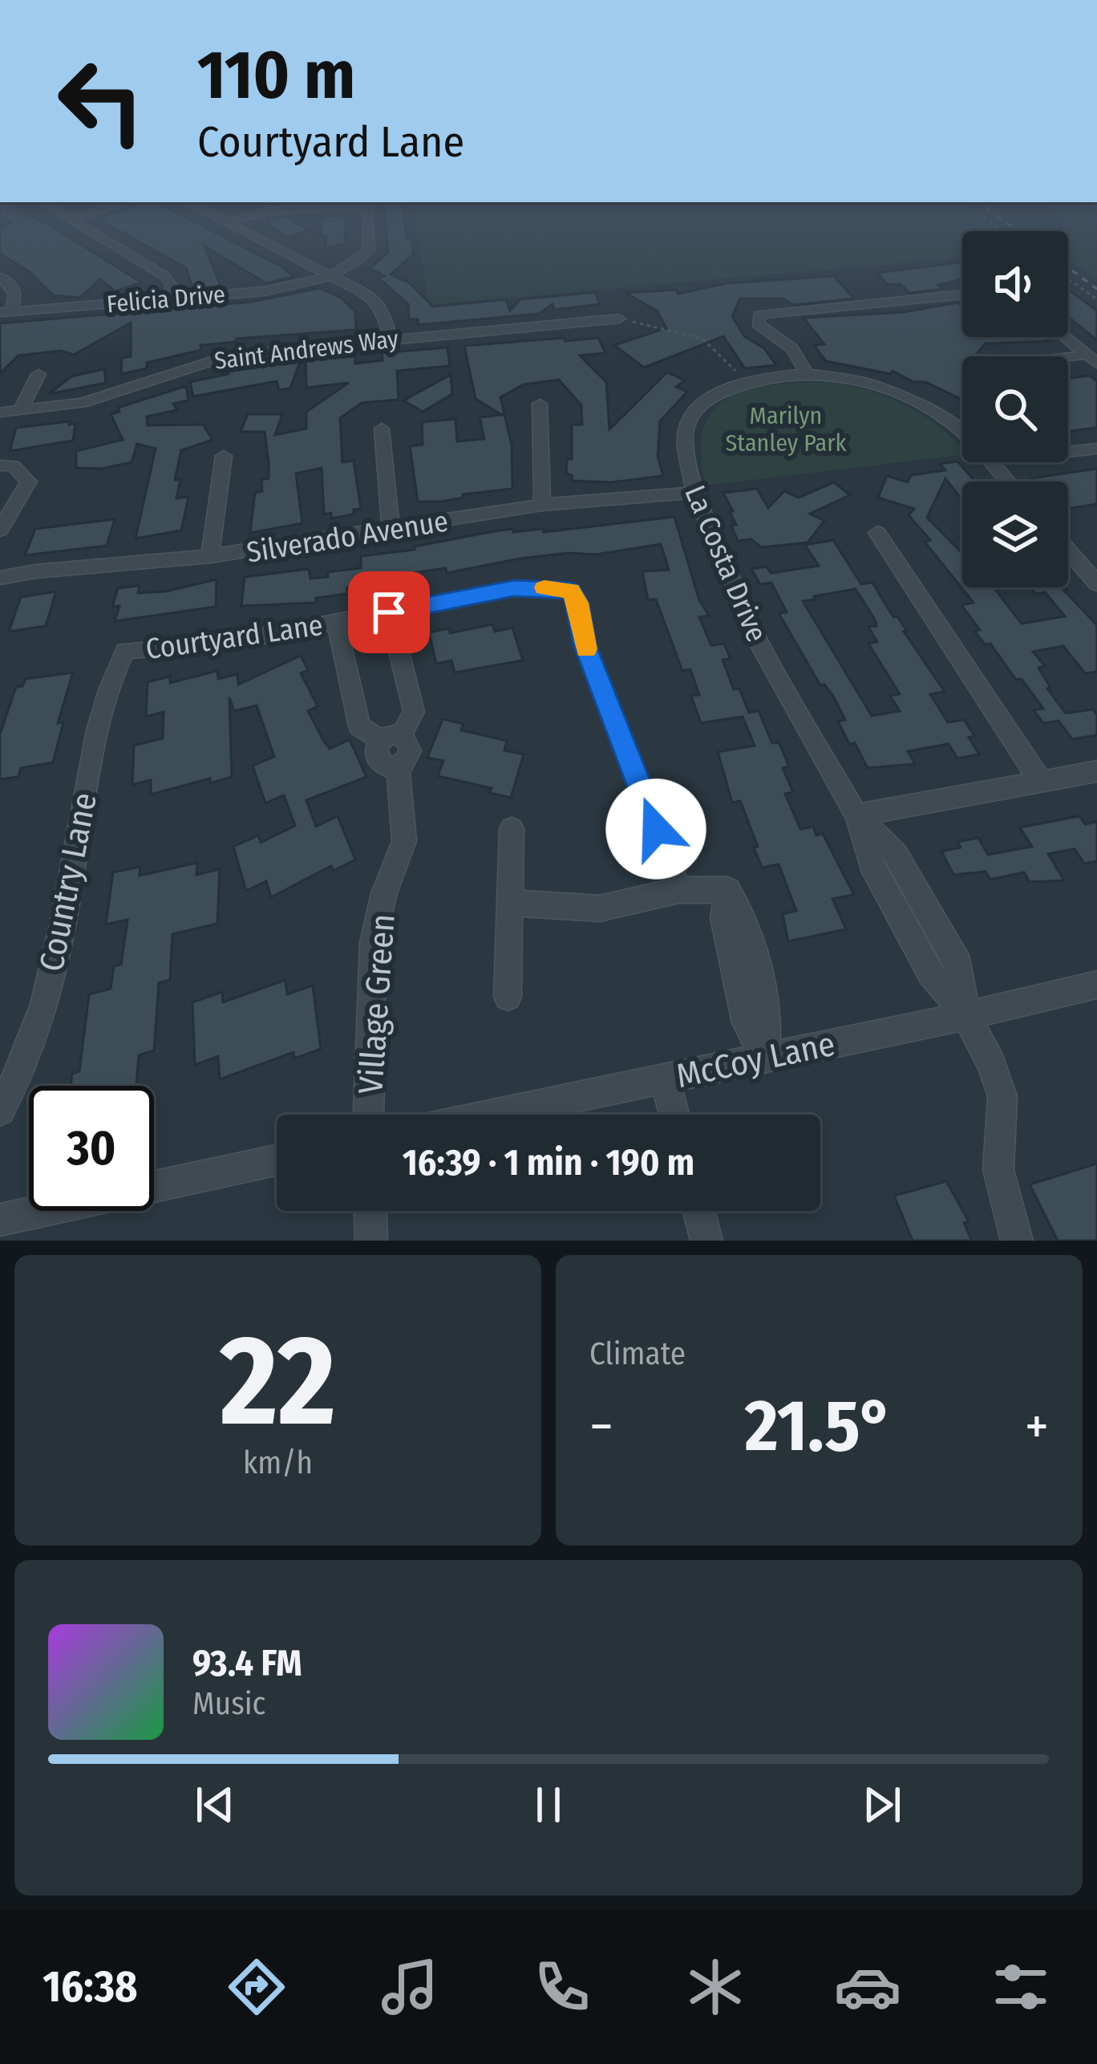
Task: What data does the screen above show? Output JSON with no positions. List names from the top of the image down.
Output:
{
  "streets": {
    "street": [
      "Felicia Drive",
      "Saint Andrews Way",
      "Silverado Avenue",
      "La Costa Drive",
      "Courtyard Lane",
      "Country Lane",
      "Village Green",
      "McCoy Lane"
    ]
  },
  "crossings": [
    ["Silverado Avenue", "La Costa Drive"],
    ["La Costa Drive", "McCoy Lane"],
    ["Courtyard Lane", "Country Lane"]
  ],
  "parks": ["Marilyn Stanley Park"],
  "page": {
    "turn": ["110 m", "Courtyard Lane"],
    "limit": "30",
    "trip": "16:39 · 1 min · 190 m",
    "tile": [
      ["22", "km/h"],
      "Climate"
    ],
    "heat": ["−", "21.5°", "+"],
    "song": ["93.4 FM", "Music"],
    "tabs": "16:38"
  }
}
